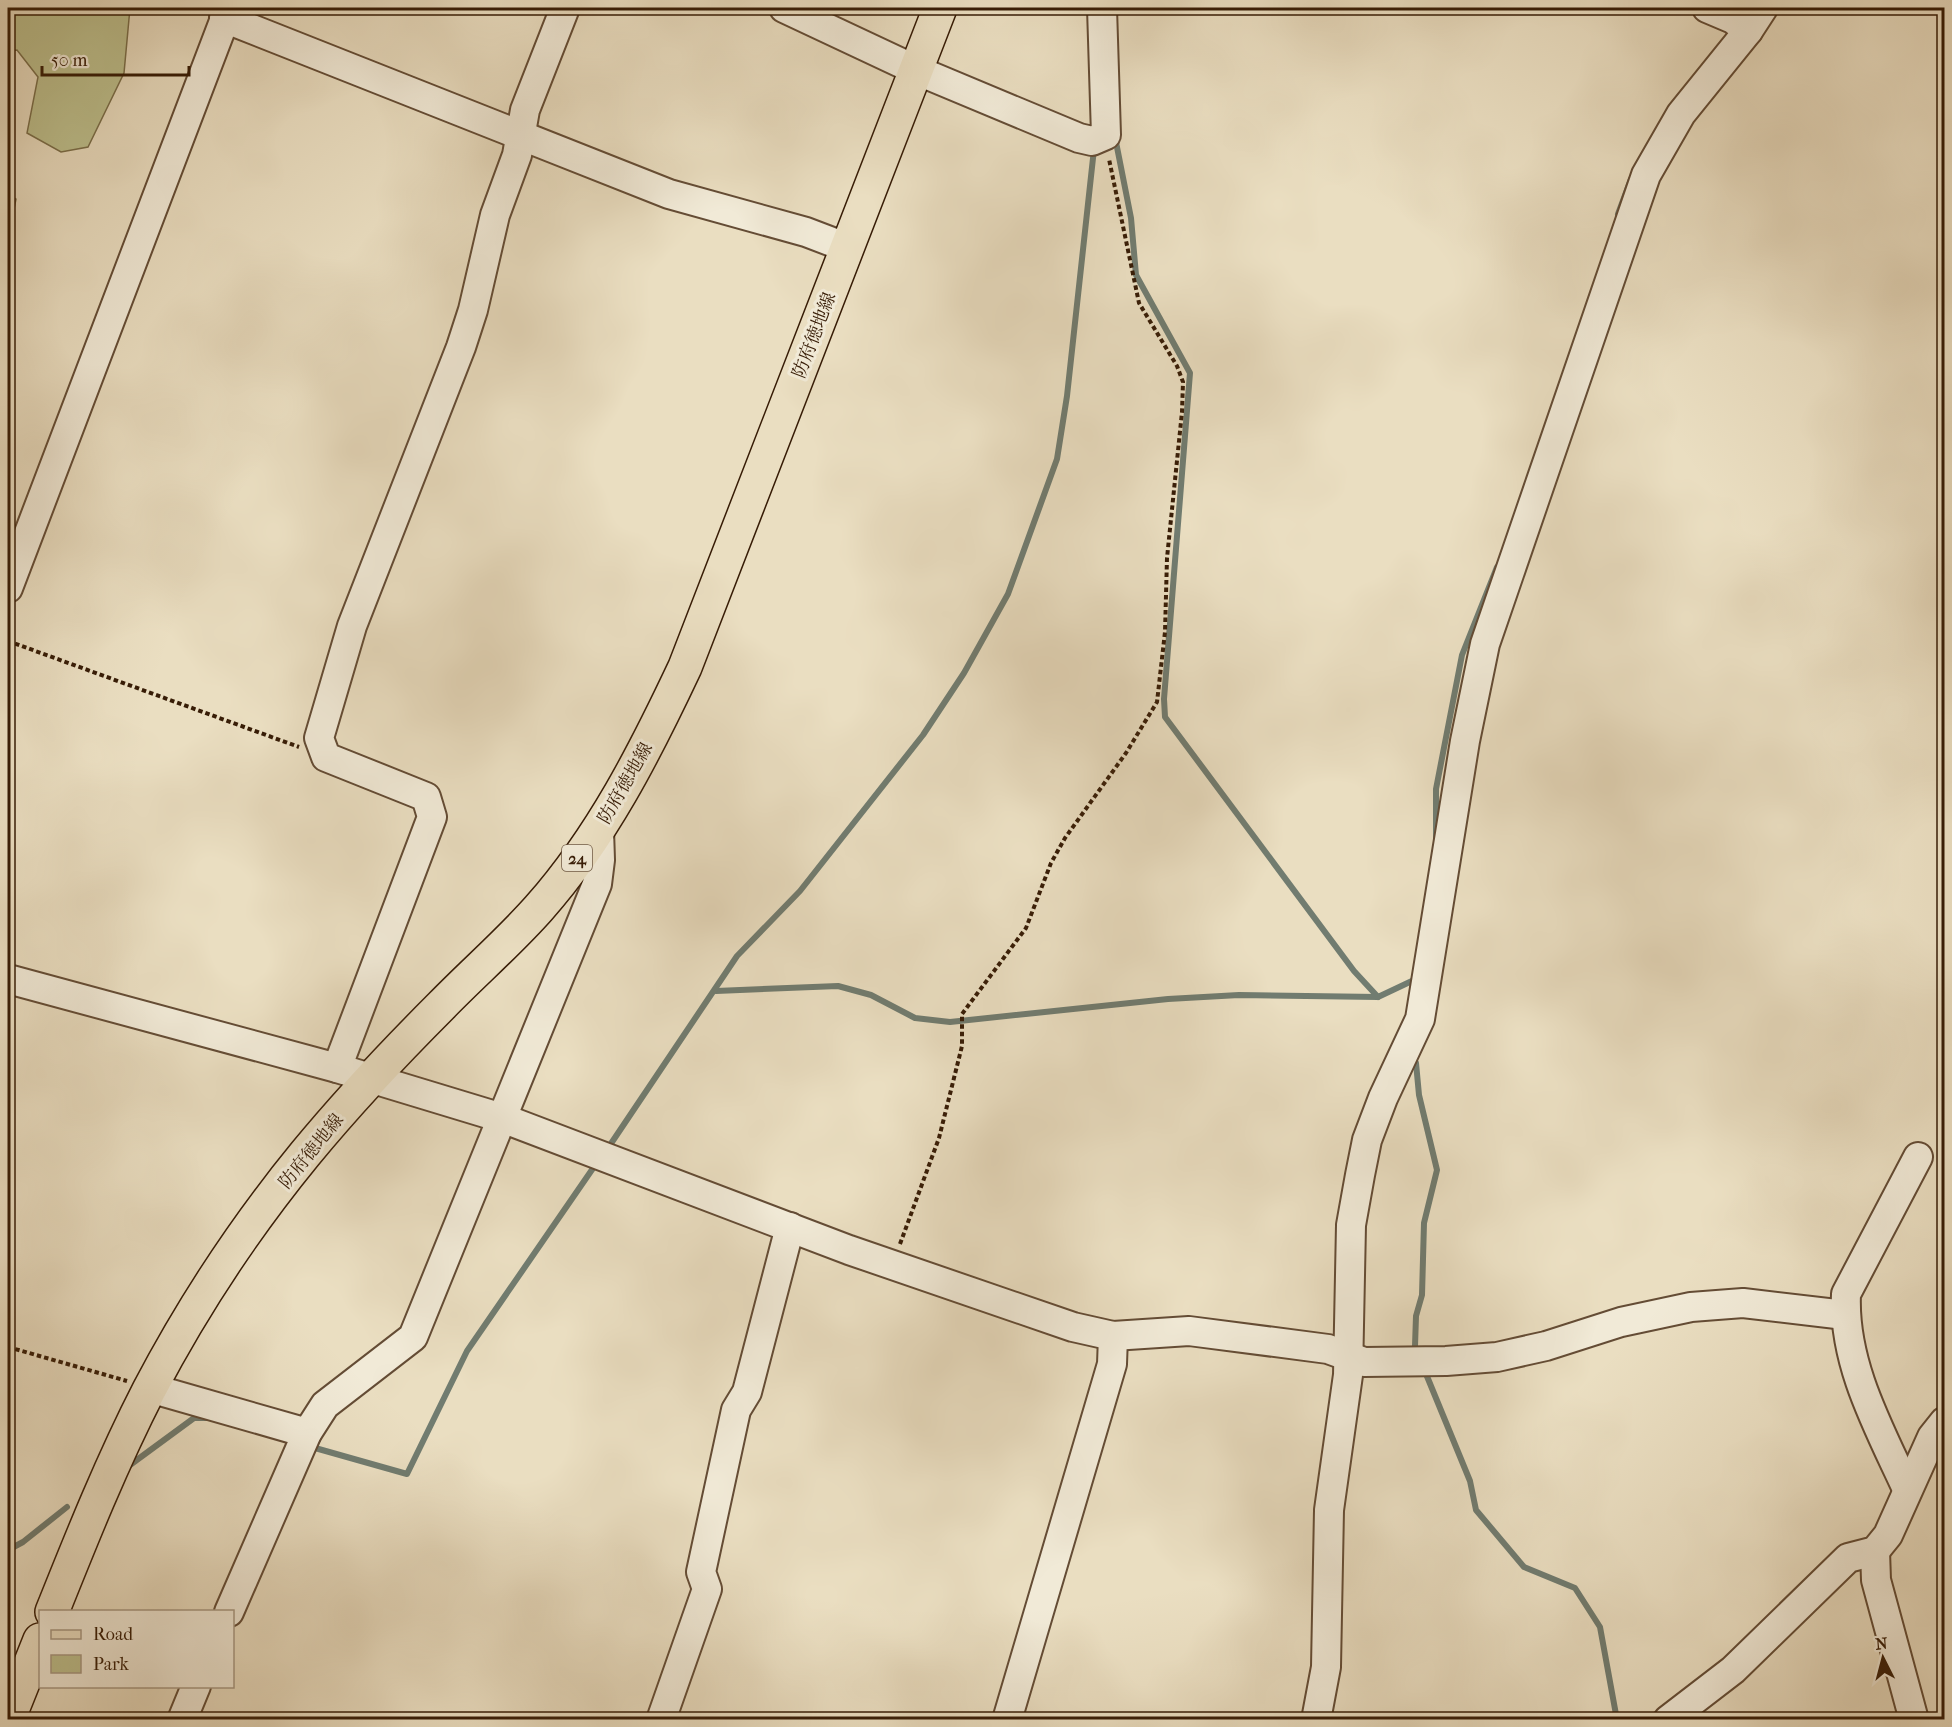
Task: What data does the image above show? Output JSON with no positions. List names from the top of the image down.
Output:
{
  "streets": {
    "main road": ["防府徳地線", "24"]
  },
  "legend": ["Road", "Park"],
  "scale_bar": "50 m",
  "north": "top"
}
